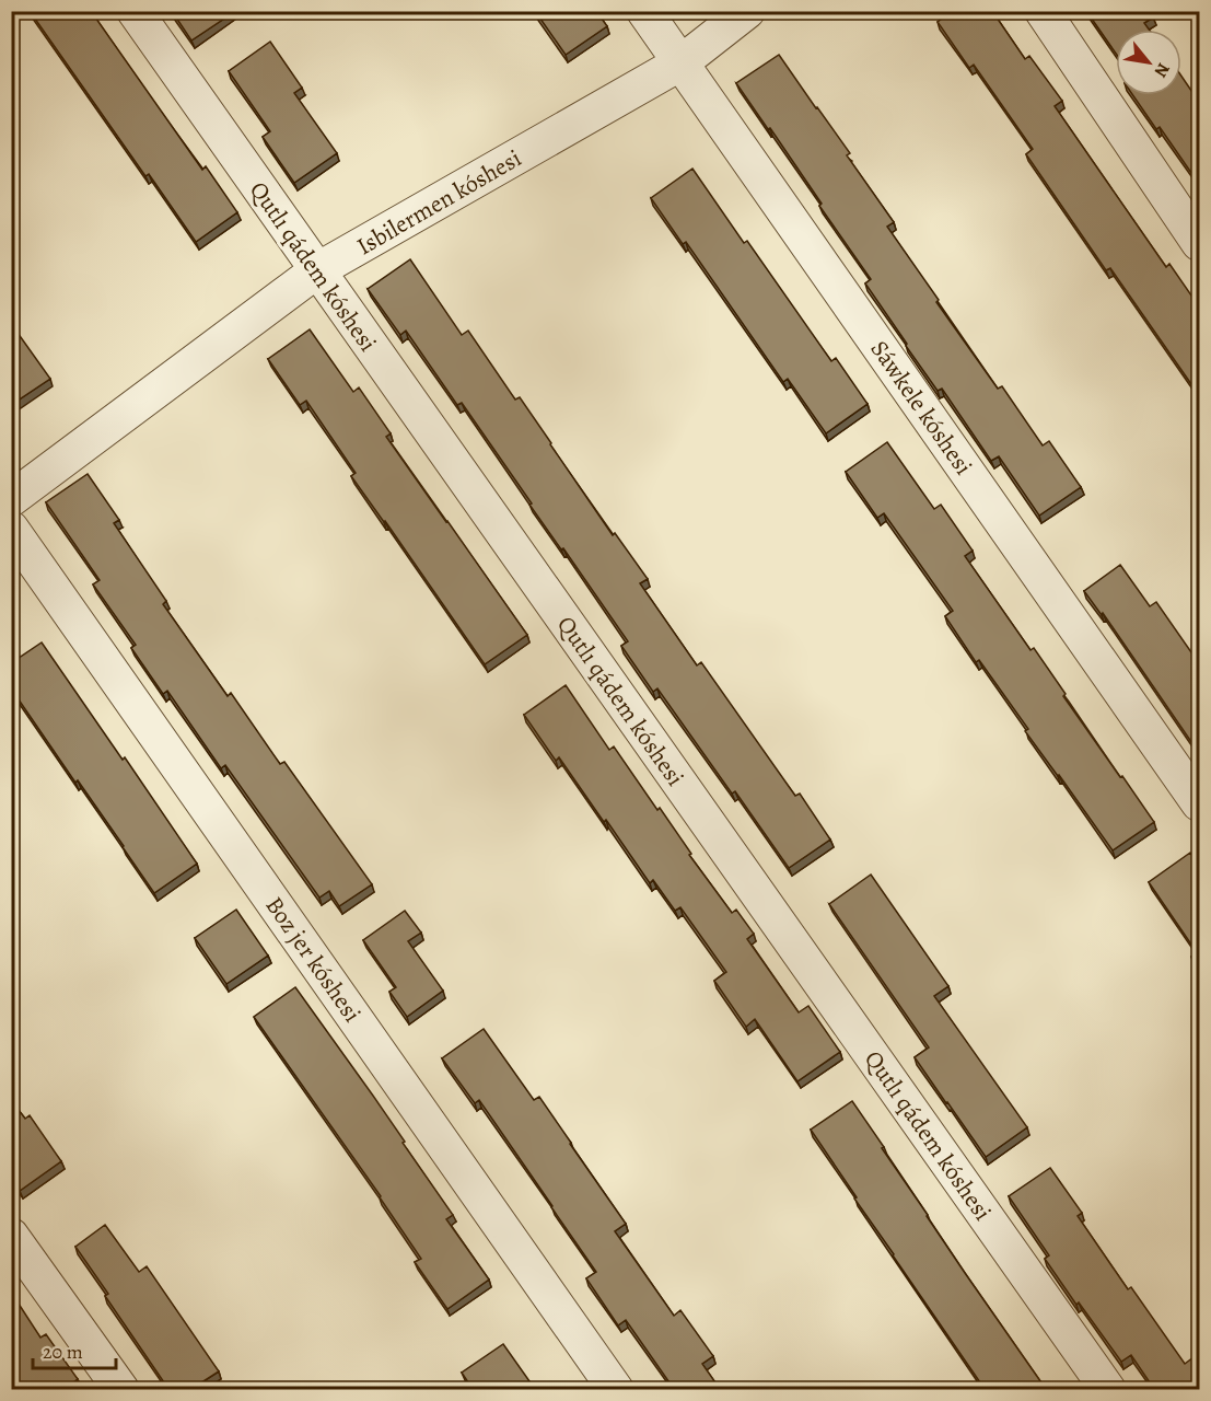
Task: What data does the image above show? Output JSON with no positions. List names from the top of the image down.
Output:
{
  "streets": {
    "street": [
      "Isbilermen kóshesi",
      "Qutlı qádem kóshesi",
      "Sáwkele kóshesi",
      "Boz jer kóshesi"
    ]
  },
  "crossings": [
    ["Isbilermen kóshesi", "Qutlı qádem kóshesi"],
    ["Isbilermen kóshesi", "Sáwkele kóshesi"]
  ],
  "scale_bar": "20 m",
  "north": "bottom right"
}
